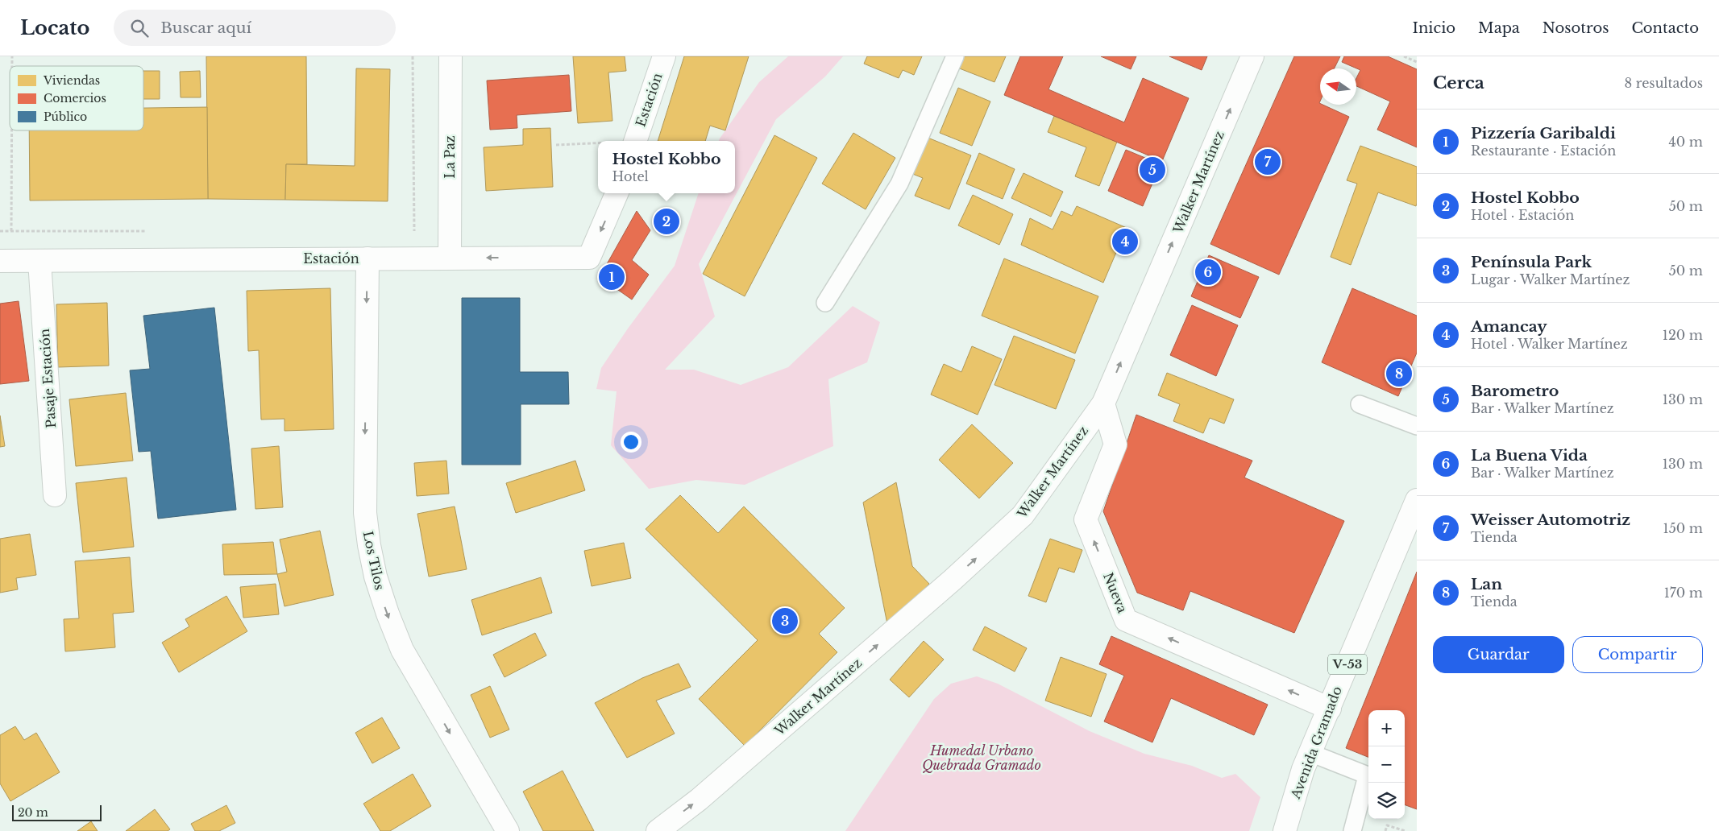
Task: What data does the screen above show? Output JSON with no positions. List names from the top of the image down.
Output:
{
  "streets": {
    "street": [
      "Estación",
      "La Paz",
      "Walker Martínez",
      "Pasaje Estación",
      "Los Tilos",
      "Nueva",
      "V-53",
      "Avenida Gramado"
    ]
  },
  "crossings": [
    ["Estación", "La Paz"],
    ["Estación", "Pasaje Estación"],
    ["Estación", "Los Tilos"],
    ["Walker Martínez", "Nueva"],
    ["Nueva", "Avenida Gramado"]
  ],
  "one_way": ["Walker Martínez", "Los Tilos", "Nueva"],
  "parks": ["Humedal Urbano Quebrada Gramado"],
  "legend": ["Viviendas", "Comercios", "Público"],
  "scale_bar": "20 m",
  "north": "left",
  "page": {
    "header": "Locato",
    "search": "Buscar aquí",
    "nav": [
      "Inicio",
      "Mapa",
      "Nosotros",
      "Contacto"
    ],
    "heading": ["Cerca", "8 resultados"],
    "list": [
      {
        "mark": "1",
        "name": "Pizzería Garibaldi",
        "note": "Restaurante · Estación",
        "value": "40 m"
      },
      {
        "mark": "2",
        "name": "Hostel Kobbo",
        "note": "Hotel · Estación",
        "value": "50 m"
      },
      {
        "mark": "3",
        "name": "Península Park",
        "note": "Lugar · Walker Martínez",
        "value": "50 m"
      },
      {
        "mark": "4",
        "name": "Amancay",
        "note": "Hotel · Walker Martínez",
        "value": "120 m"
      },
      {
        "mark": "5",
        "name": "Barometro",
        "note": "Bar · Walker Martínez",
        "value": "130 m"
      },
      {
        "mark": "6",
        "name": "La Buena Vida",
        "note": "Bar · Walker Martínez",
        "value": "130 m"
      },
      {
        "mark": "7",
        "name": "Weisser Automotriz",
        "note": "Tienda",
        "value": "150 m"
      },
      {
        "mark": "8",
        "name": "Lan",
        "note": "Tienda",
        "value": "170 m"
      }
    ],
    "popup": ["Hostel Kobbo", "Hotel"],
    "pins": [
      "7",
      "5",
      "2",
      "4",
      "6",
      "1",
      "8",
      "3"
    ],
    "buttons": ["Guardar", "Compartir"],
    "map_buttons": ["+", "−"],
    "scale": "20 m"
  }
}
